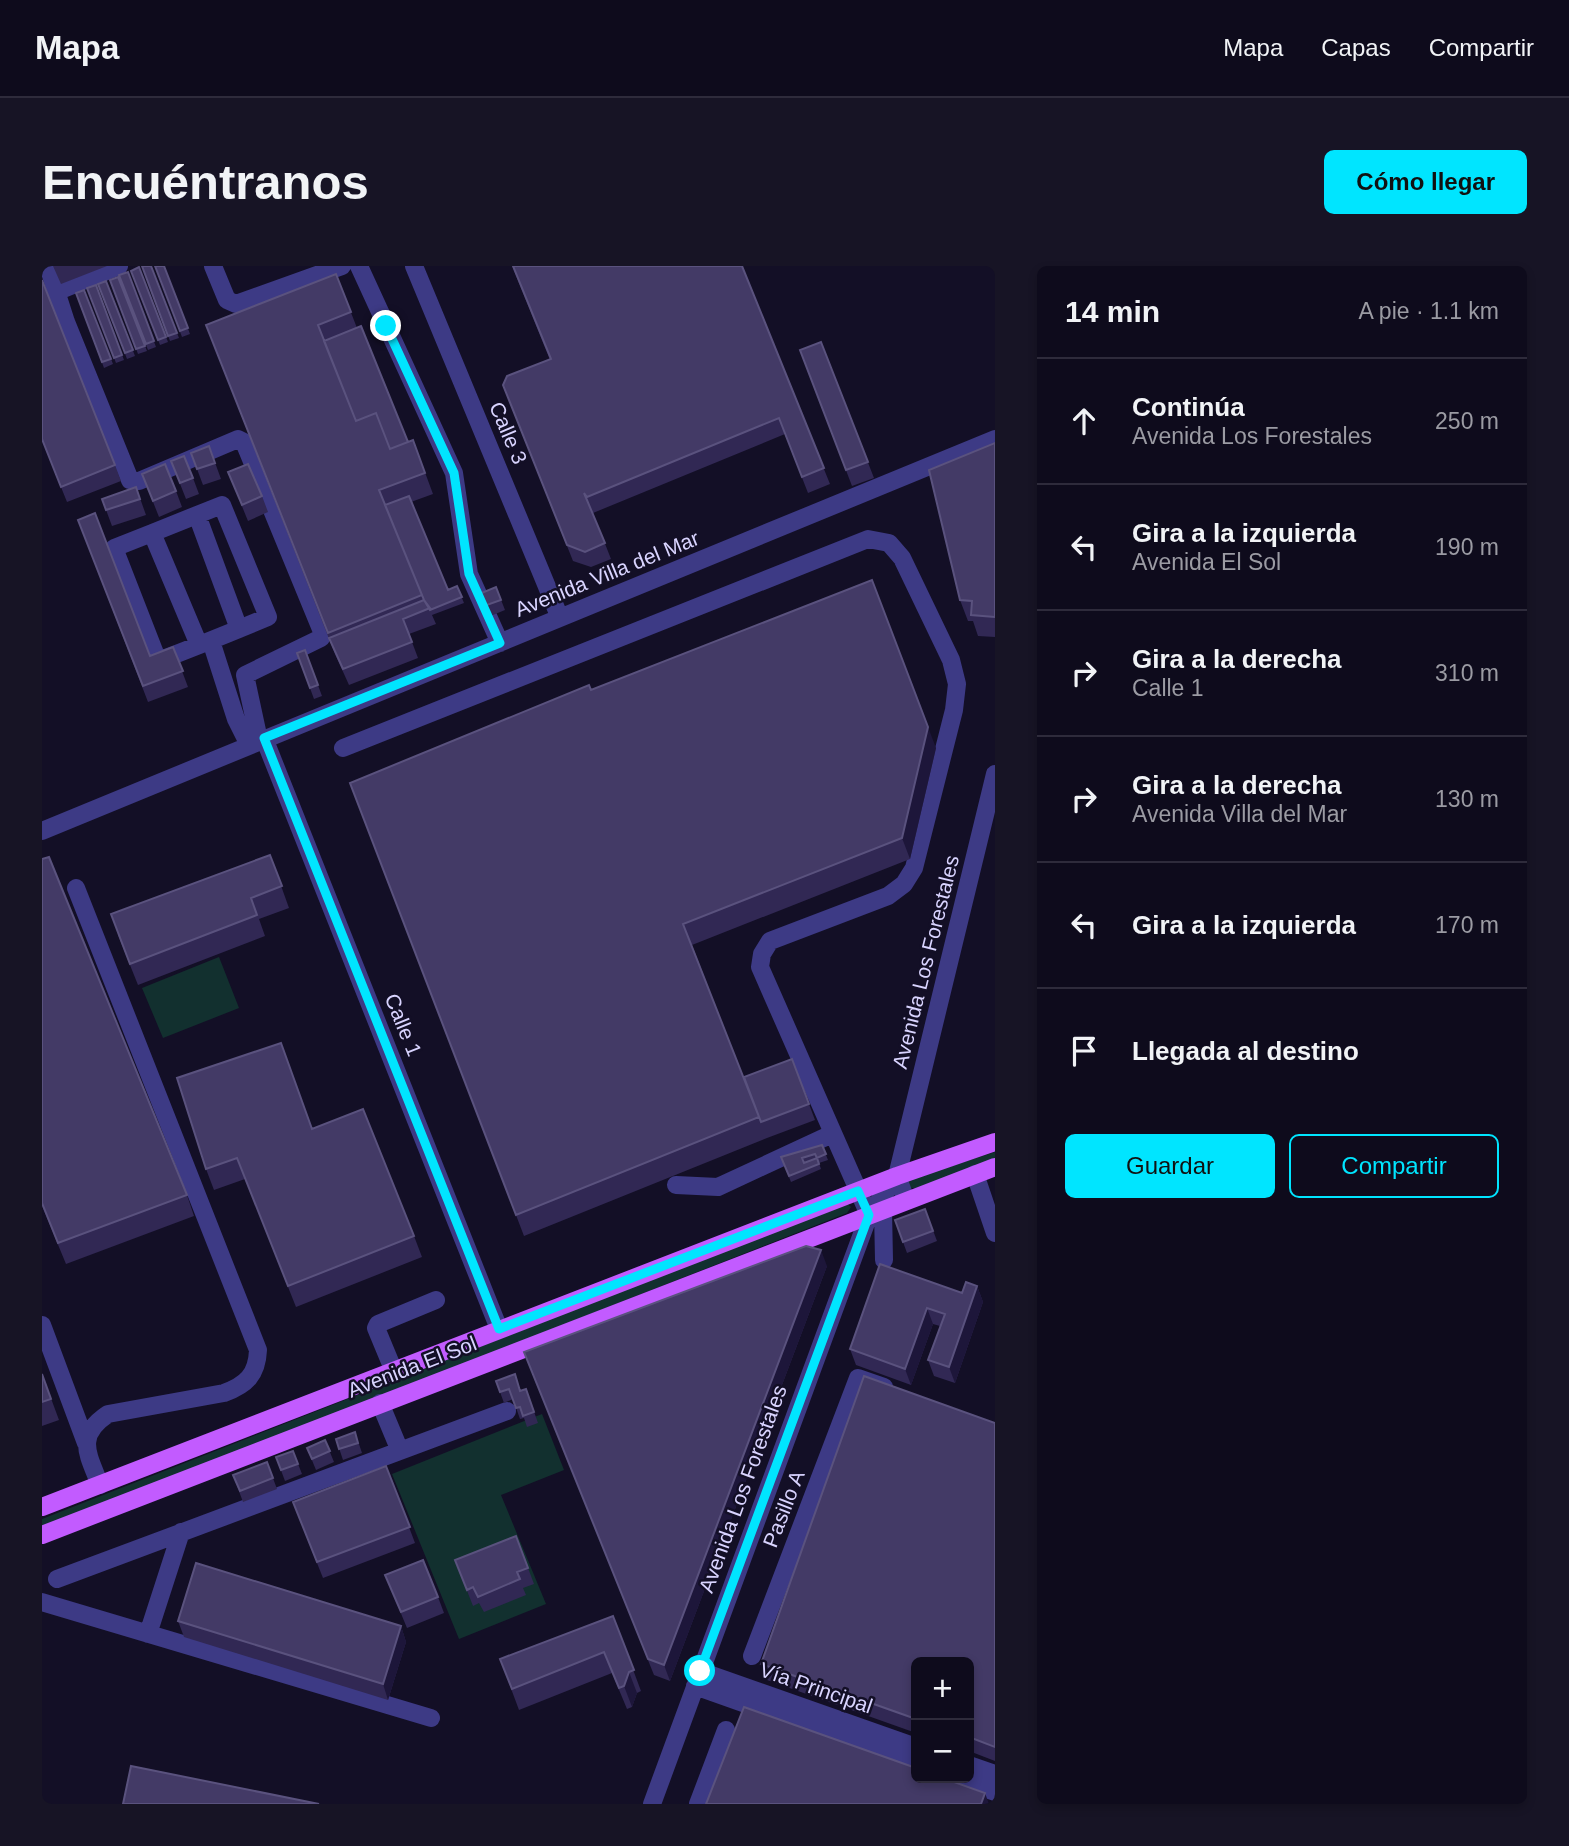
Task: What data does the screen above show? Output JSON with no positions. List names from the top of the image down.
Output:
{
  "streets": {
    "main road": ["Avenida El Sol"],
    "street": [
      "Calle 3",
      "Avenida Villa del Mar",
      "Avenida Los Forestales",
      "Calle 1",
      "Pasillo A",
      "Vía Principal"
    ]
  },
  "crossings": [
    ["Calle 3", "Avenida Villa del Mar"],
    ["Avenida Villa del Mar", "Calle 1"],
    ["Avenida Los Forestales", "Avenida El Sol"],
    ["Avenida Los Forestales", "Vía Principal"],
    ["Calle 1", "Avenida El Sol"]
  ],
  "page": {
    "header": "Mapa",
    "nav": ["Mapa", "Capas", "Compartir"],
    "buttons": [
      "Cómo llegar",
      ["Guardar", "Compartir"]
    ],
    "title": "Encuéntranos",
    "heading": ["14 min", "A pie · 1.1 km"],
    "list": [
      ["Continúa", "Avenida Los Forestales", "250 m"],
      ["Gira a la izquierda", "Avenida El Sol", "190 m"],
      ["Gira a la derecha", "Calle 1", "310 m"],
      ["Gira a la derecha", "Avenida Villa del Mar", "130 m"],
      ["Gira a la izquierda", "170 m"],
      "Llegada al destino"
    ],
    "map_buttons": ["+", "−"]
  }
}
